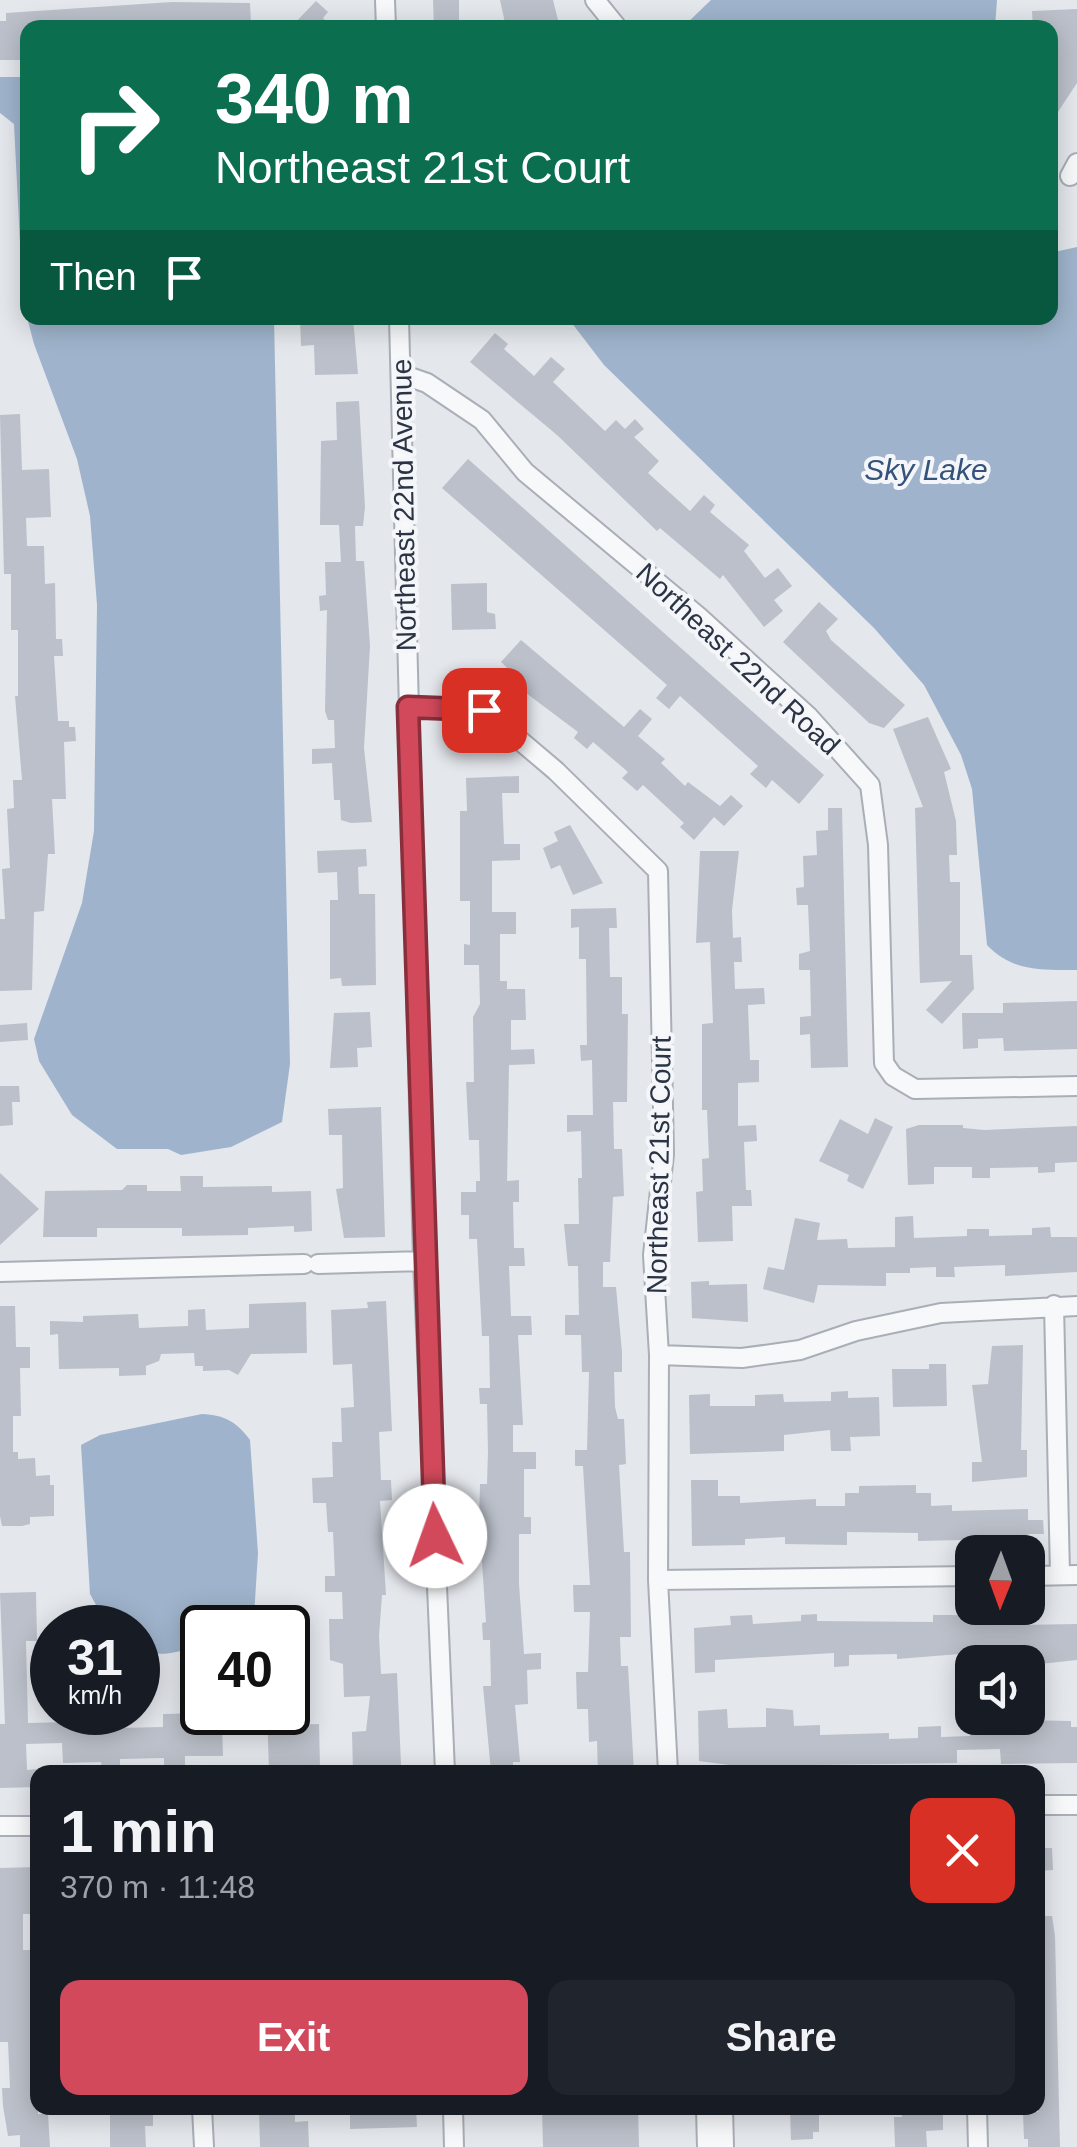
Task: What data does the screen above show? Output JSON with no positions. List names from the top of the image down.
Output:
{
  "streets": {
    "street": ["Northeast 22nd Avenue", "Northeast 22nd Road", "Northeast 21st Court"]
  },
  "crossings": [
    ["Northeast 22nd Avenue", "Northeast 22nd Road"],
    ["Northeast 22nd Avenue", "Northeast 21st Court"]
  ],
  "water": ["Sky Lake"],
  "north": "bottom",
  "page": {
    "turn": ["340 m", "Northeast 21st Court"],
    "then": "Then",
    "speed": "31 km/h",
    "limit": "40",
    "heading": ["1 min", "370 m · 11:48"],
    "buttons": ["Exit", "Share"]
  }
}
